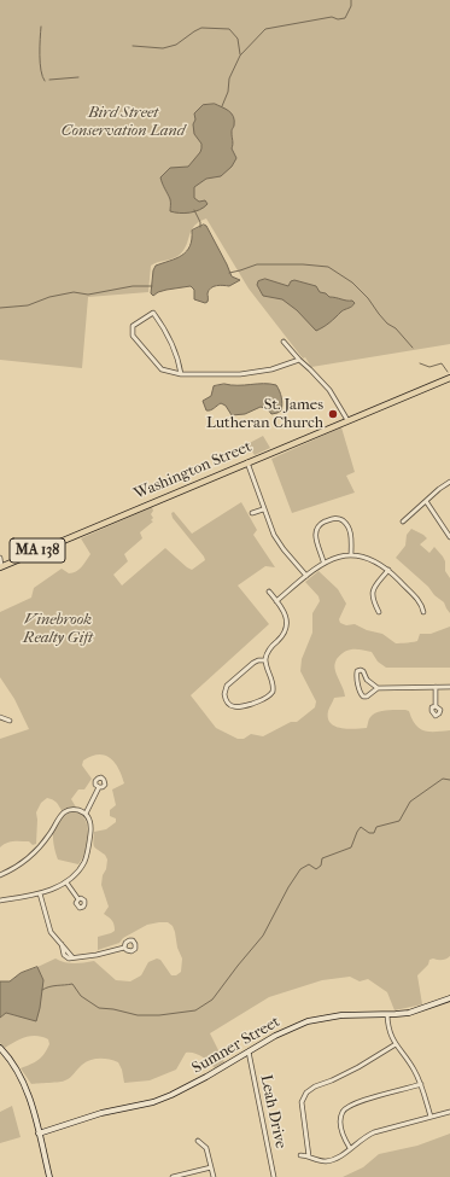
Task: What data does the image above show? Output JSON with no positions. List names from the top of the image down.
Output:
{
  "streets": {
    "main road": ["Washington Street", "MA 138", "Sumner Street"],
    "street": ["Leah Drive"]
  },
  "crossings": [
    ["Sumner Street", "Leah Drive"]
  ],
  "parks": ["Bird Street Conservation Land", "Vinebrook Realty Gift"],
  "places": ["St. James Lutheran Church"]
}
